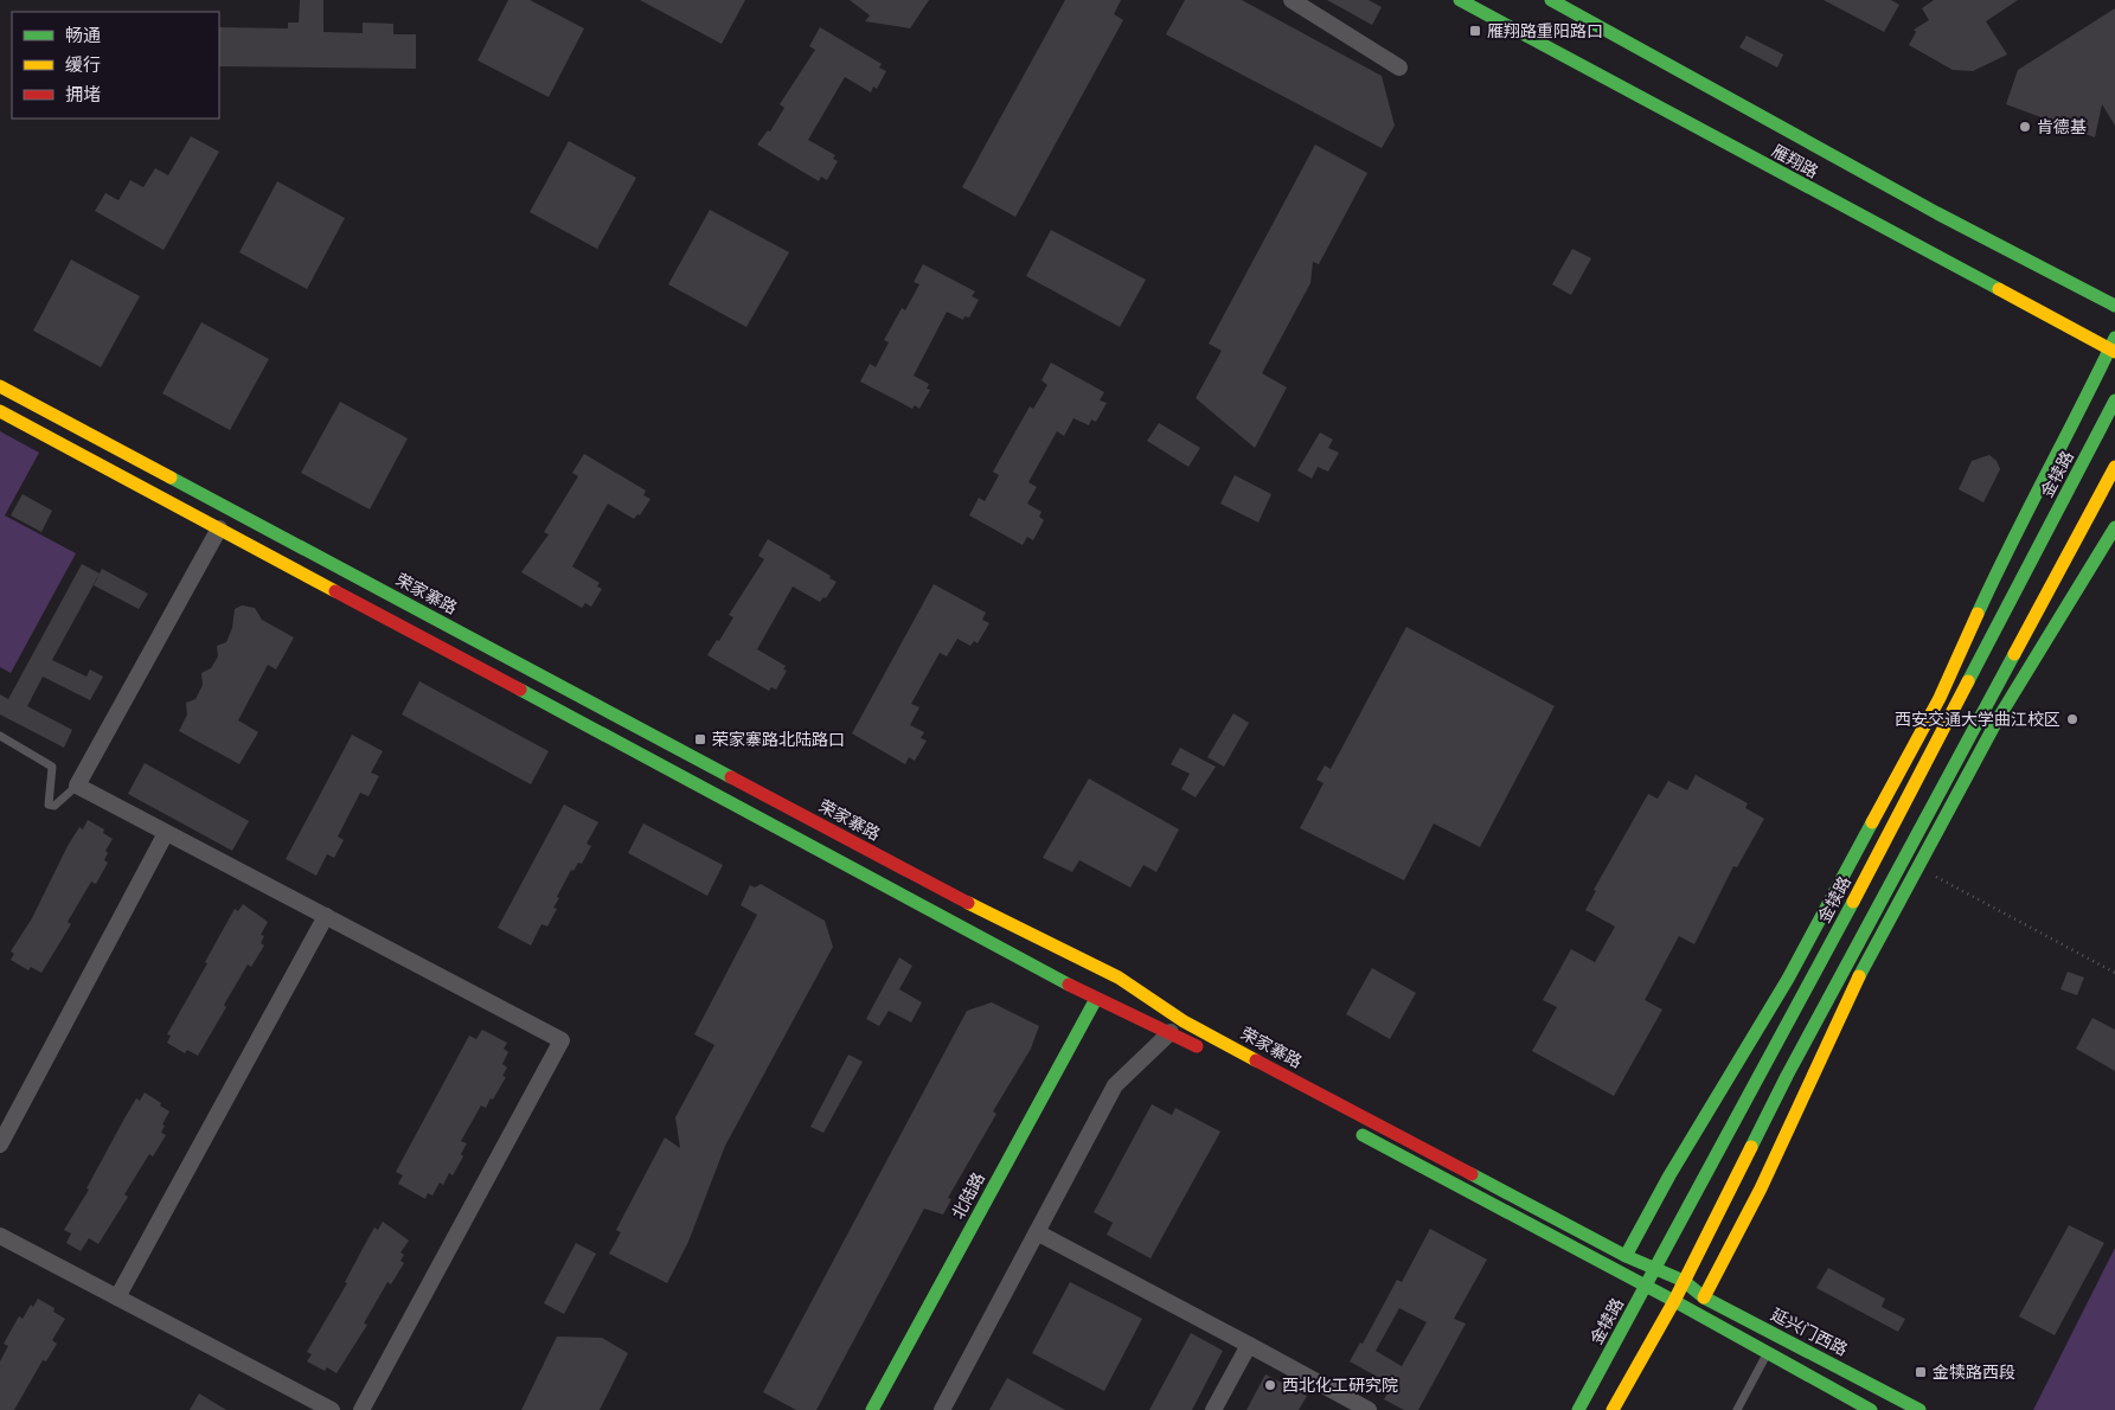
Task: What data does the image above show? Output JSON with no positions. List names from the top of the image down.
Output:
{
  "streets": {
    "street": [
      "雁翔路",
      "金犊路",
      "荣家寨路",
      "北陆路",
      "延兴门西路"
    ]
  },
  "crossings": [
    ["金犊路", "荣家寨路"],
    ["荣家寨路", "延兴门西路"]
  ],
  "places": {
    "transit": ["雁翔路重阳路口", "荣家寨路北陆路口", "金犊路西段"],
    "other": ["肯德基", "西安交通大学曲江校区", "西北化工研究院"]
  },
  "legend": ["畅通", "缓行", "拥堵"]
}
